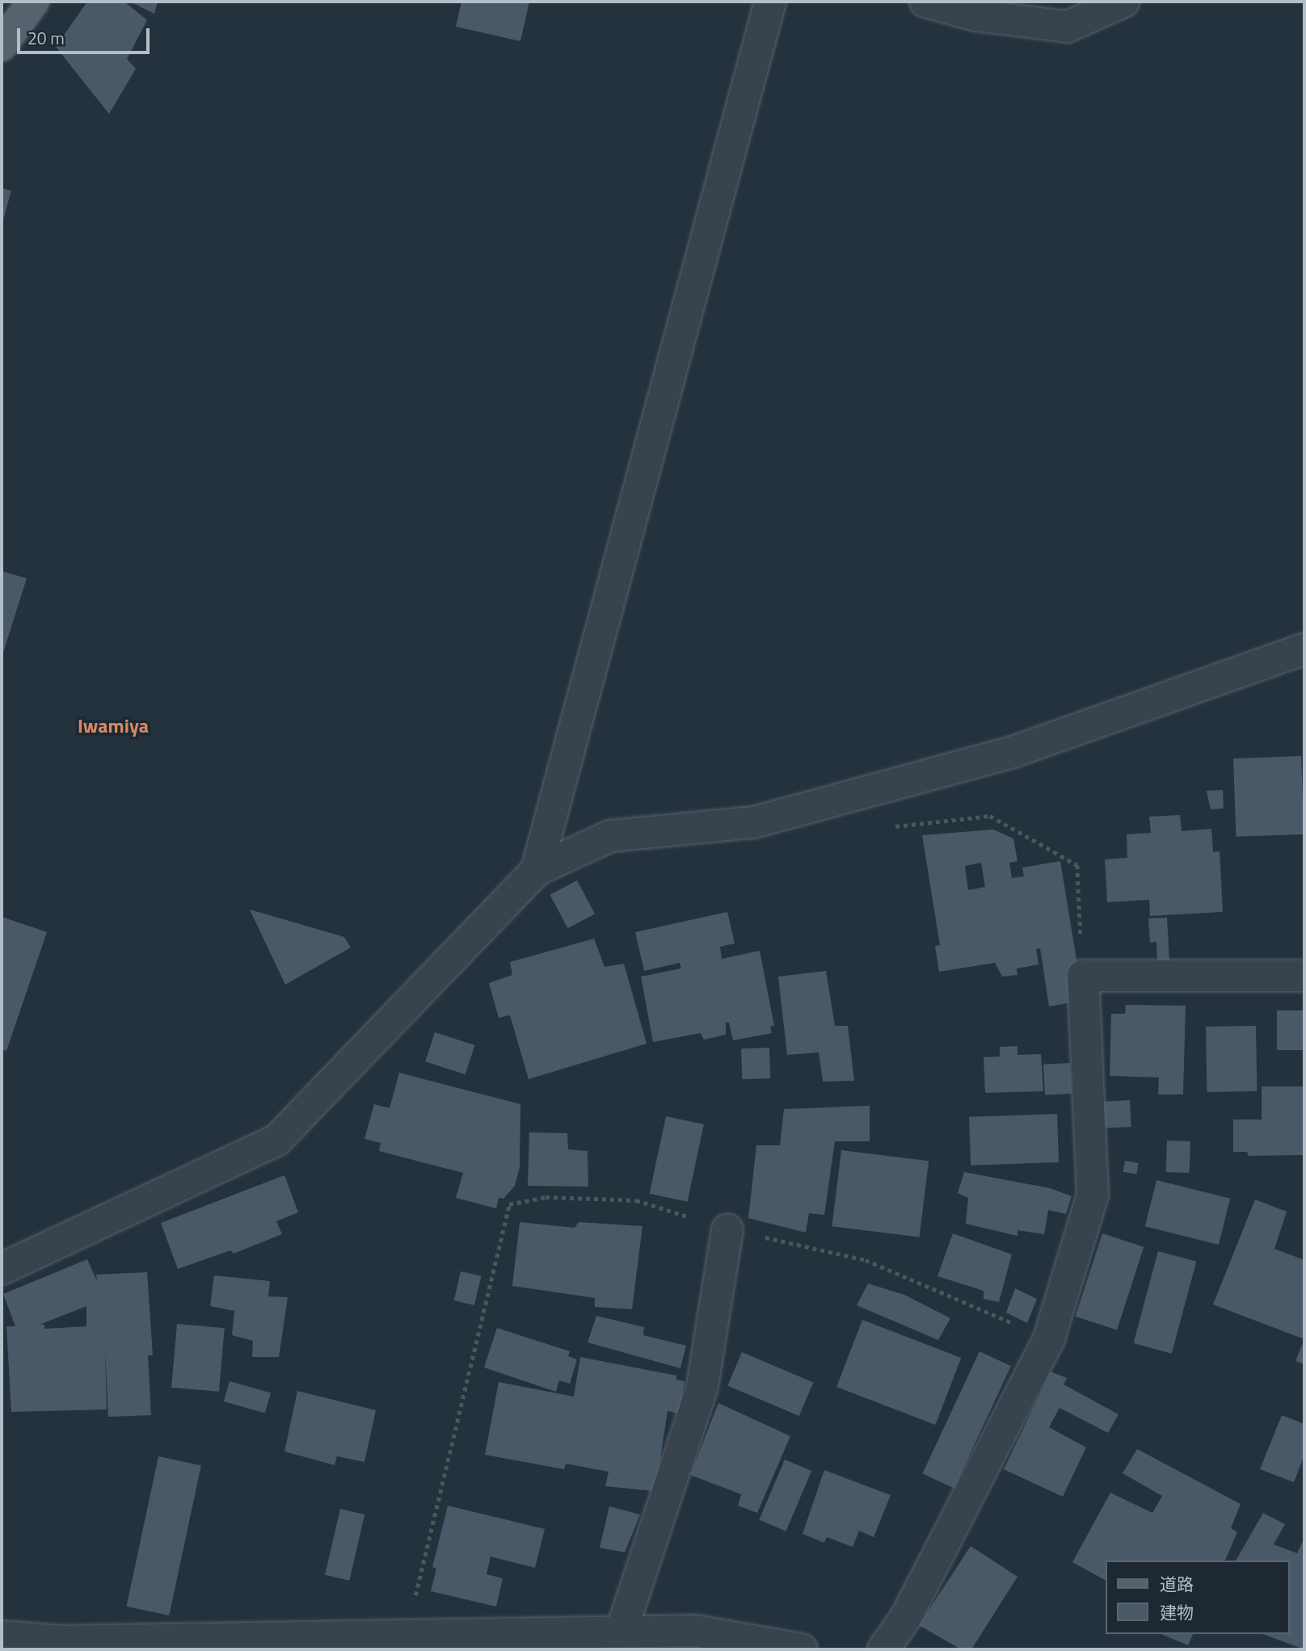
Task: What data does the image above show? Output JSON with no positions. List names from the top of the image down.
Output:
{
  "districts": ["Iwamiya"],
  "legend": ["道路", "建物"],
  "scale_bar": "20 m"
}
